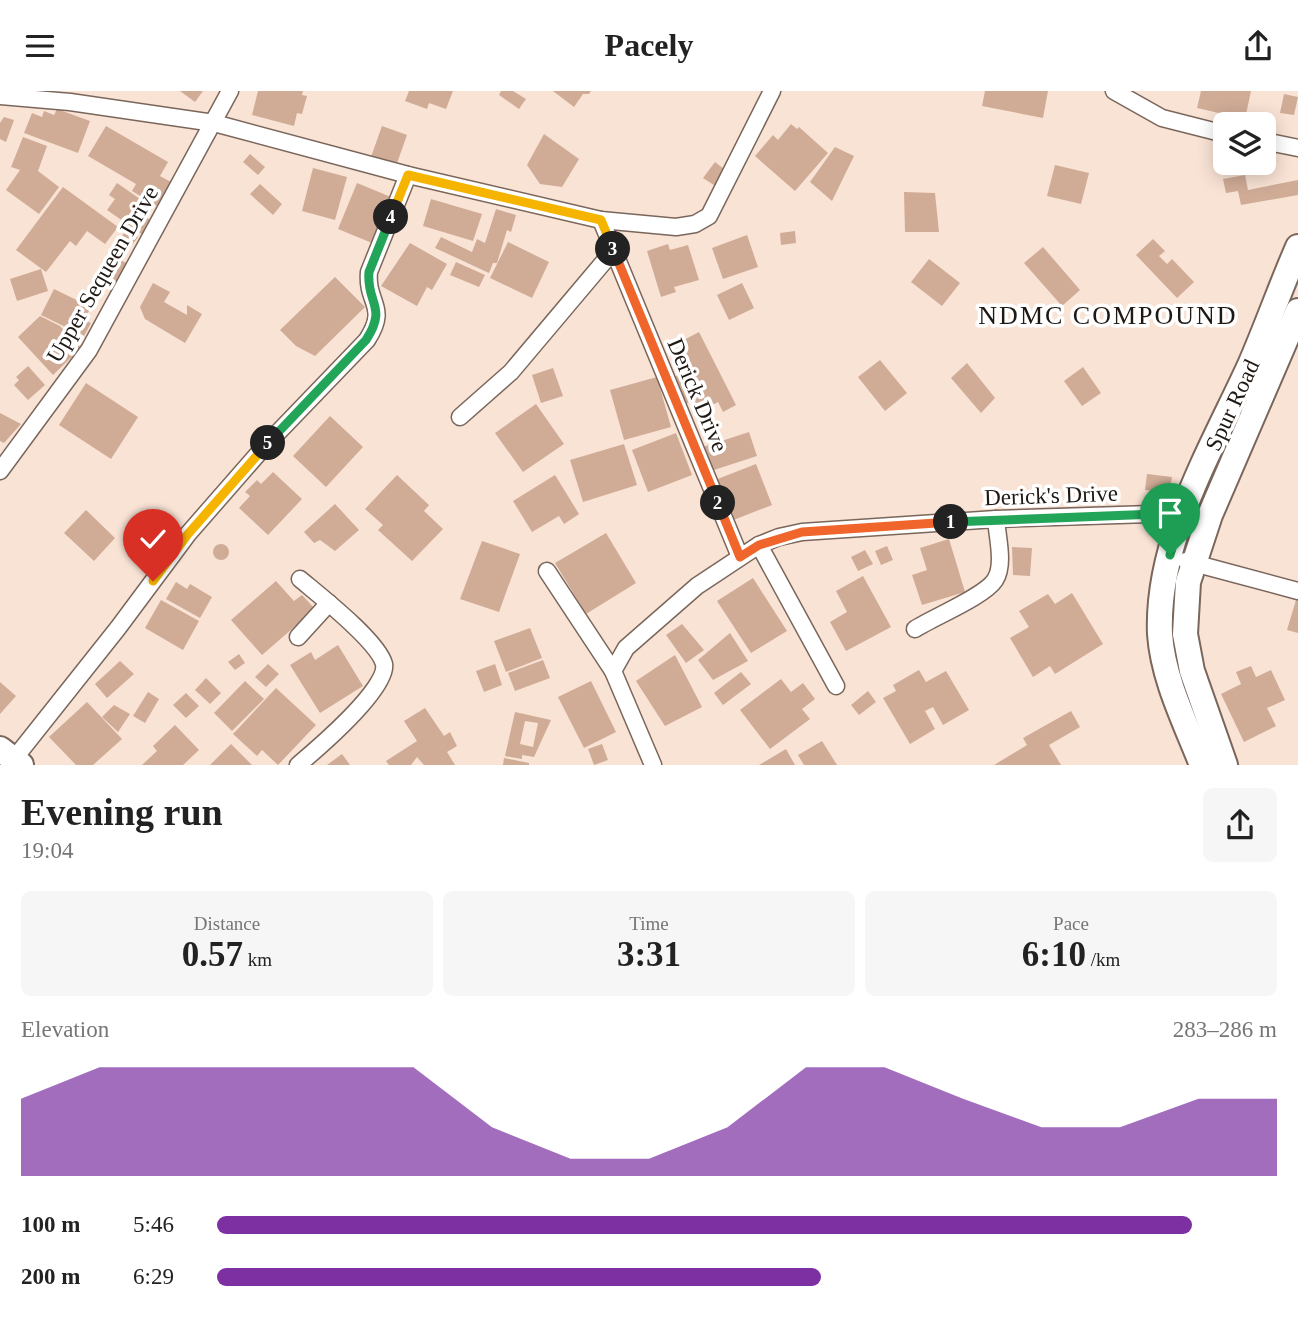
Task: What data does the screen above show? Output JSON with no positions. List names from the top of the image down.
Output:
{
  "streets": {
    "main road": ["Spur Road"],
    "street": ["Upper Sequeen Drive", "Derick Drive", "Derick's Drive"]
  },
  "crossings": [
    ["Derick Drive", "Derick's Drive"],
    ["Spur Road", "Derick's Drive"]
  ],
  "districts": ["NDMC COMPOUND"],
  "page": {
    "header": "Pacely",
    "pins": [
      "4",
      "3",
      "5",
      "2",
      "1"
    ],
    "heading": ["Evening run", "19:04"],
    "stats": [
      ["Distance", "0.57 km"],
      ["Time", "3:31"],
      ["Pace", "6:10 /km"]
    ],
    "chart": ["Elevation", "283–286 m"],
    "list": [
      {
        "name": "100 m",
        "note": "5:46"
      },
      {
        "name": "200 m",
        "note": "6:29"
      }
    ]
  }
}
